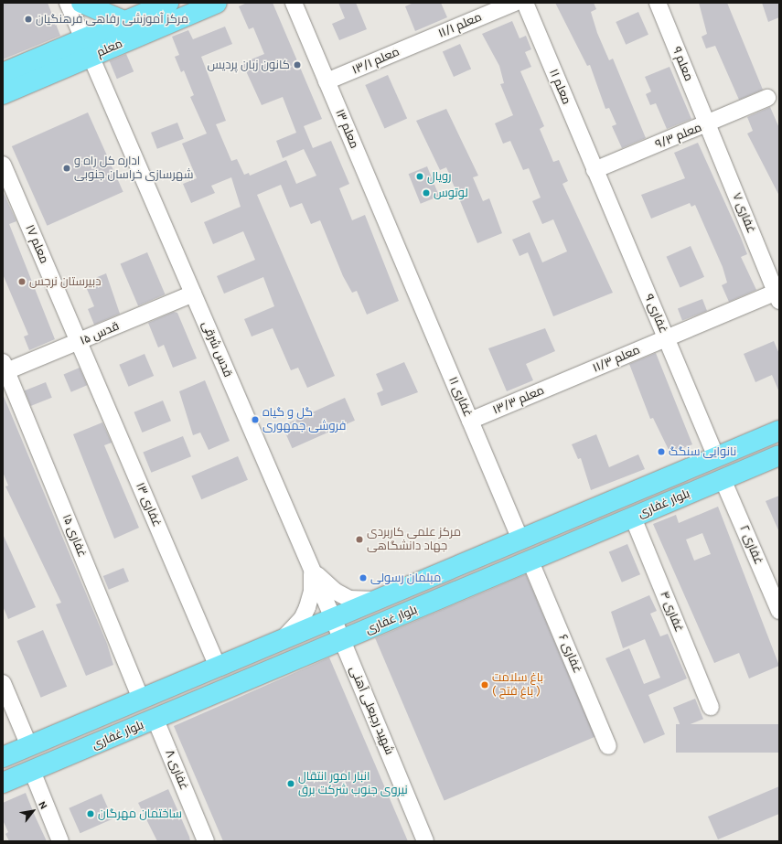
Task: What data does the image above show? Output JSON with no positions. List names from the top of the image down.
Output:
{
  "streets": {
    "main road": ["معلم", "بلوار غفاری"],
    "street": [
      "معلم ۱۱/۱",
      "معلم ۱۳/۱",
      "معلم ۹",
      "معلم ۱۱",
      "معلم ۱۳",
      "معلم ۹/۳",
      "غفاری ۷",
      "معلم ۱۷",
      "غفاری ۹",
      "قدس ۱۵",
      "قدس شرقی",
      "معلم ۱۱/۳",
      "غفاری ۱۱",
      "معلم ۱۳/۳",
      "غفاری ۱۳",
      "غفاری ۱۵",
      "غفاری ۲",
      "غفاری ۴",
      "غفاری ۶",
      "شهید رجبعلی آهنی",
      "غفاری ۸"
    ]
  },
  "crossings": [
    ["معلم ۱۱/۱", "معلم ۱۳/۱"],
    ["معلم", "قدس شرقی"],
    ["معلم ۱۳/۱", "معلم ۱۳"],
    ["معلم ۹", "معلم ۹/۳"],
    ["معلم ۹", "غفاری ۷"],
    ["معلم ۱۱", "معلم ۹/۳"],
    ["معلم ۱۱", "غفاری ۹"],
    ["معلم ۱۳", "غفاری ۱۱"],
    ["معلم ۹/۳", "غفاری ۷"],
    ["معلم ۹/۳", "غفاری ۹"],
    ["غفاری ۷", "معلم ۱۱/۳"],
    ["معلم ۱۷", "قدس ۱۵"],
    ["معلم ۱۷", "غفاری ۱۳"],
    ["غفاری ۹", "معلم ۱۱/۳"],
    ["غفاری ۹", "بلوار غفاری"],
    ["قدس ۱۵", "قدس شرقی"],
    ["قدس ۱۵", "غفاری ۱۳"],
    ["قدس ۱۵", "غفاری ۱۵"],
    ["قدس شرقی", "بلوار غفاری"],
    ["قدس شرقی", "شهید رجبعلی آهنی"],
    ["معلم ۱۱/۳", "معلم ۱۳/۳"],
    ["غفاری ۱۱", "معلم ۱۳/۳"],
    ["غفاری ۱۱", "بلوار غفاری"],
    ["بلوار غفاری", "غفاری ۱۳"],
    ["بلوار غفاری", "غفاری ۱۵"],
    ["بلوار غفاری", "غفاری ۲"],
    ["بلوار غفاری", "غفاری ۴"],
    ["بلوار غفاری", "غفاری ۶"],
    ["بلوار غفاری", "شهید رجبعلی آهنی"],
    ["بلوار غفاری", "غفاری ۸"]
  ],
  "places": [
    "مرکز آموزشی رفاهی فرهنگیان",
    "کانون زبان پردیس",
    "اداره کل راه و شهرسازی خراسان جنوبی",
    "رویال",
    "لوتوس",
    "دبیرستان نرجس",
    "گل و گیاه فروشی جمهوری",
    "نانوایی سنگگ",
    "مرکز علمی کاربردی جهاد دانشگاهی",
    "مبلمان رسولی",
    "باغ سلامت ( باغ فتح )",
    "انبار امور انتقال نیروی جنوب شرکت برق",
    "ساختمان مهرگان"
  ],
  "north": "top right"
}
